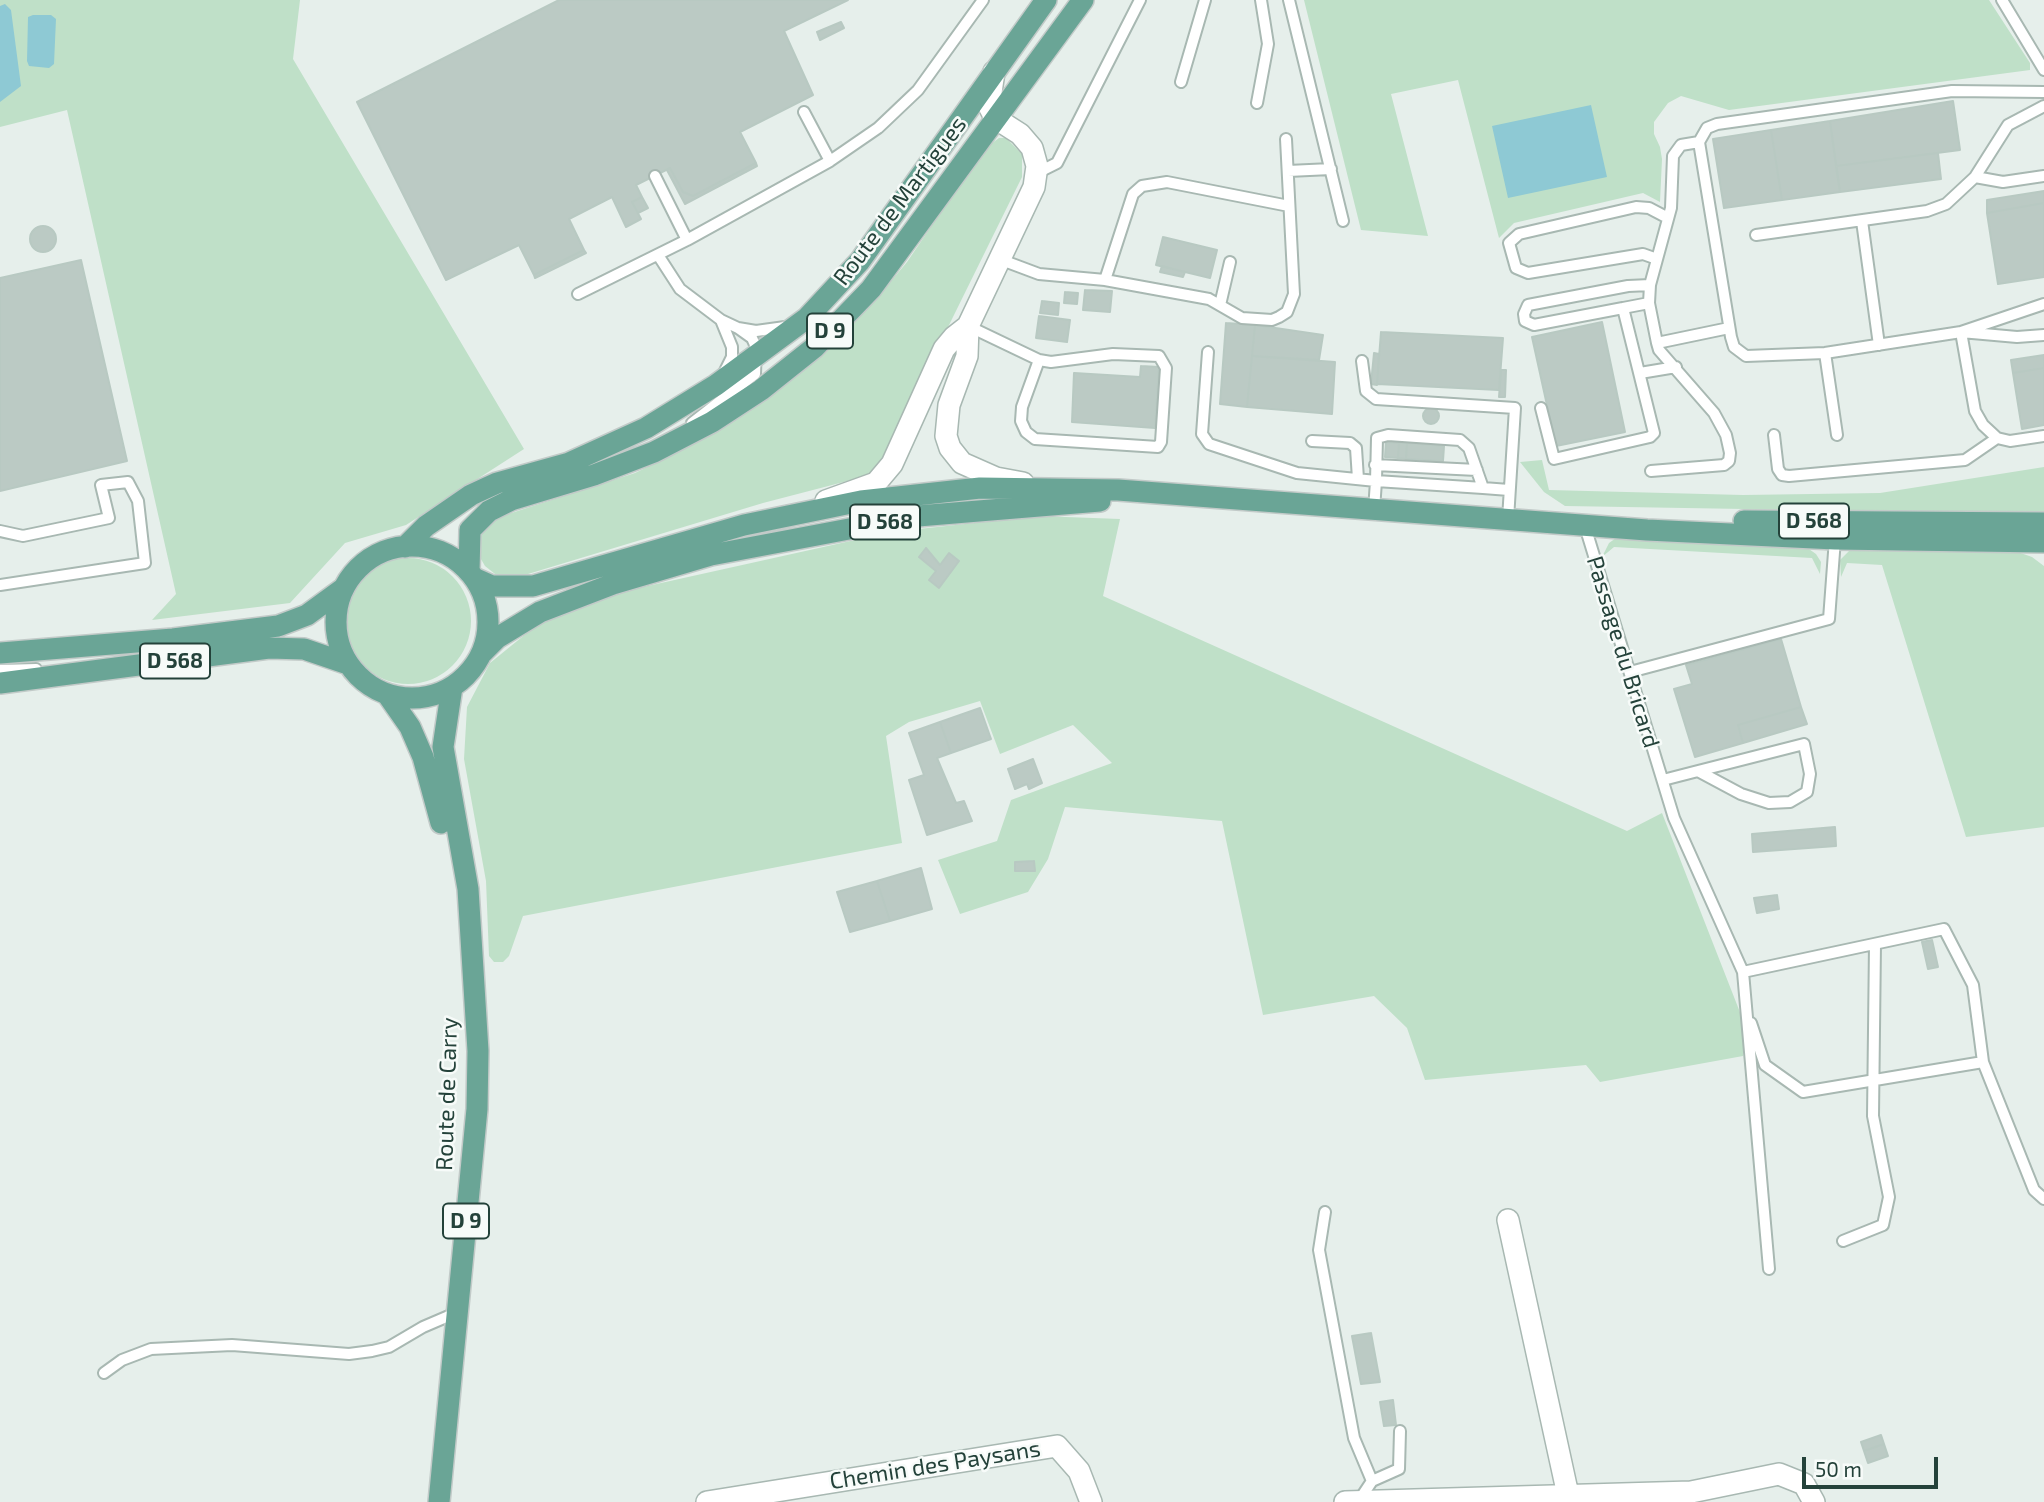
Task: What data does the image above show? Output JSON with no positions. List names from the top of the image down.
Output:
{
  "streets": {
    "main road": [
      "Route de Martigues",
      "D 9",
      "D 568",
      "Route de Carry"
    ],
    "street": ["Chemin des Paysans"],
    "lane": ["Passage du Bricard"]
  },
  "crossings": [
    ["Route de Martigues", "D 568"],
    ["Route de Martigues", "Route de Carry"],
    ["D 568", "Passage du Bricard"],
    ["D 568", "Route de Carry"]
  ],
  "scale_bar": "50 m"
}
